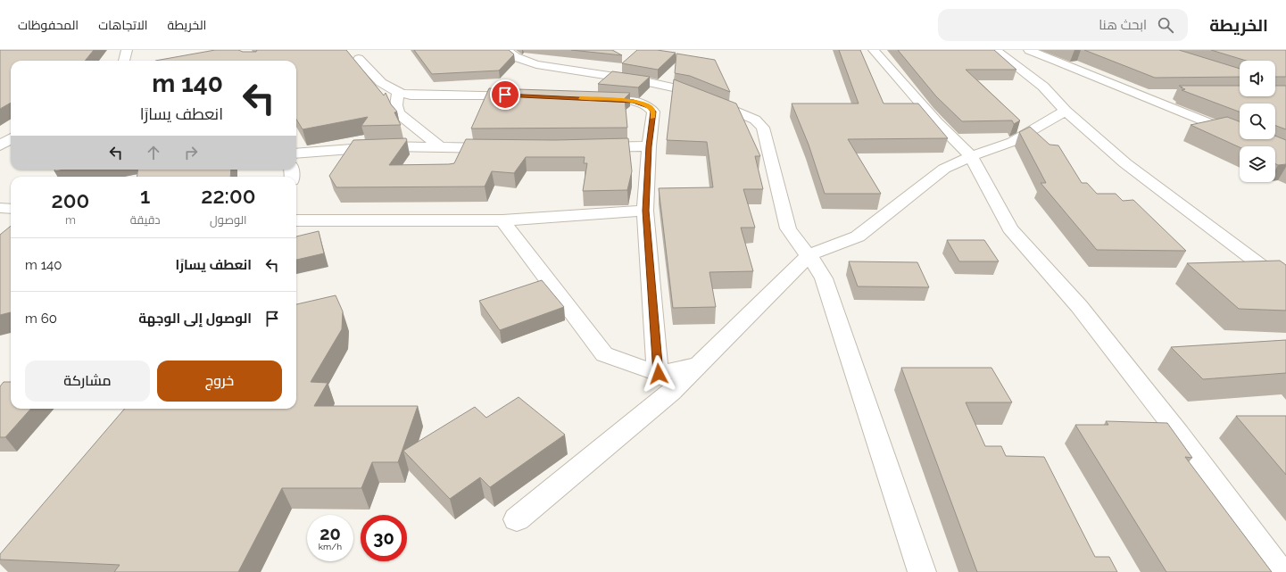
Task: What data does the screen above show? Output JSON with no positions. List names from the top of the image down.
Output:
{
  "page": {
    "header": "الخريطة",
    "search": "ابحث هنا",
    "nav": ["الخريطة", "الاتجاهات", "المحفوظات"],
    "turn": ["140 m", "انعطف يسارًا"],
    "eta": [
      "22:00",
      "الوصول",
      "1",
      "دقيقة",
      "200",
      "m"
    ],
    "list": [
      {
        "name": "انعطف يسارًا",
        "value": "140 m"
      },
      {
        "name": "الوصول إلى الوجهة",
        "value": "60 m"
      }
    ],
    "buttons": ["خروج", "مشاركة"],
    "speed": "20 km/h",
    "limit": "30"
  }
}
